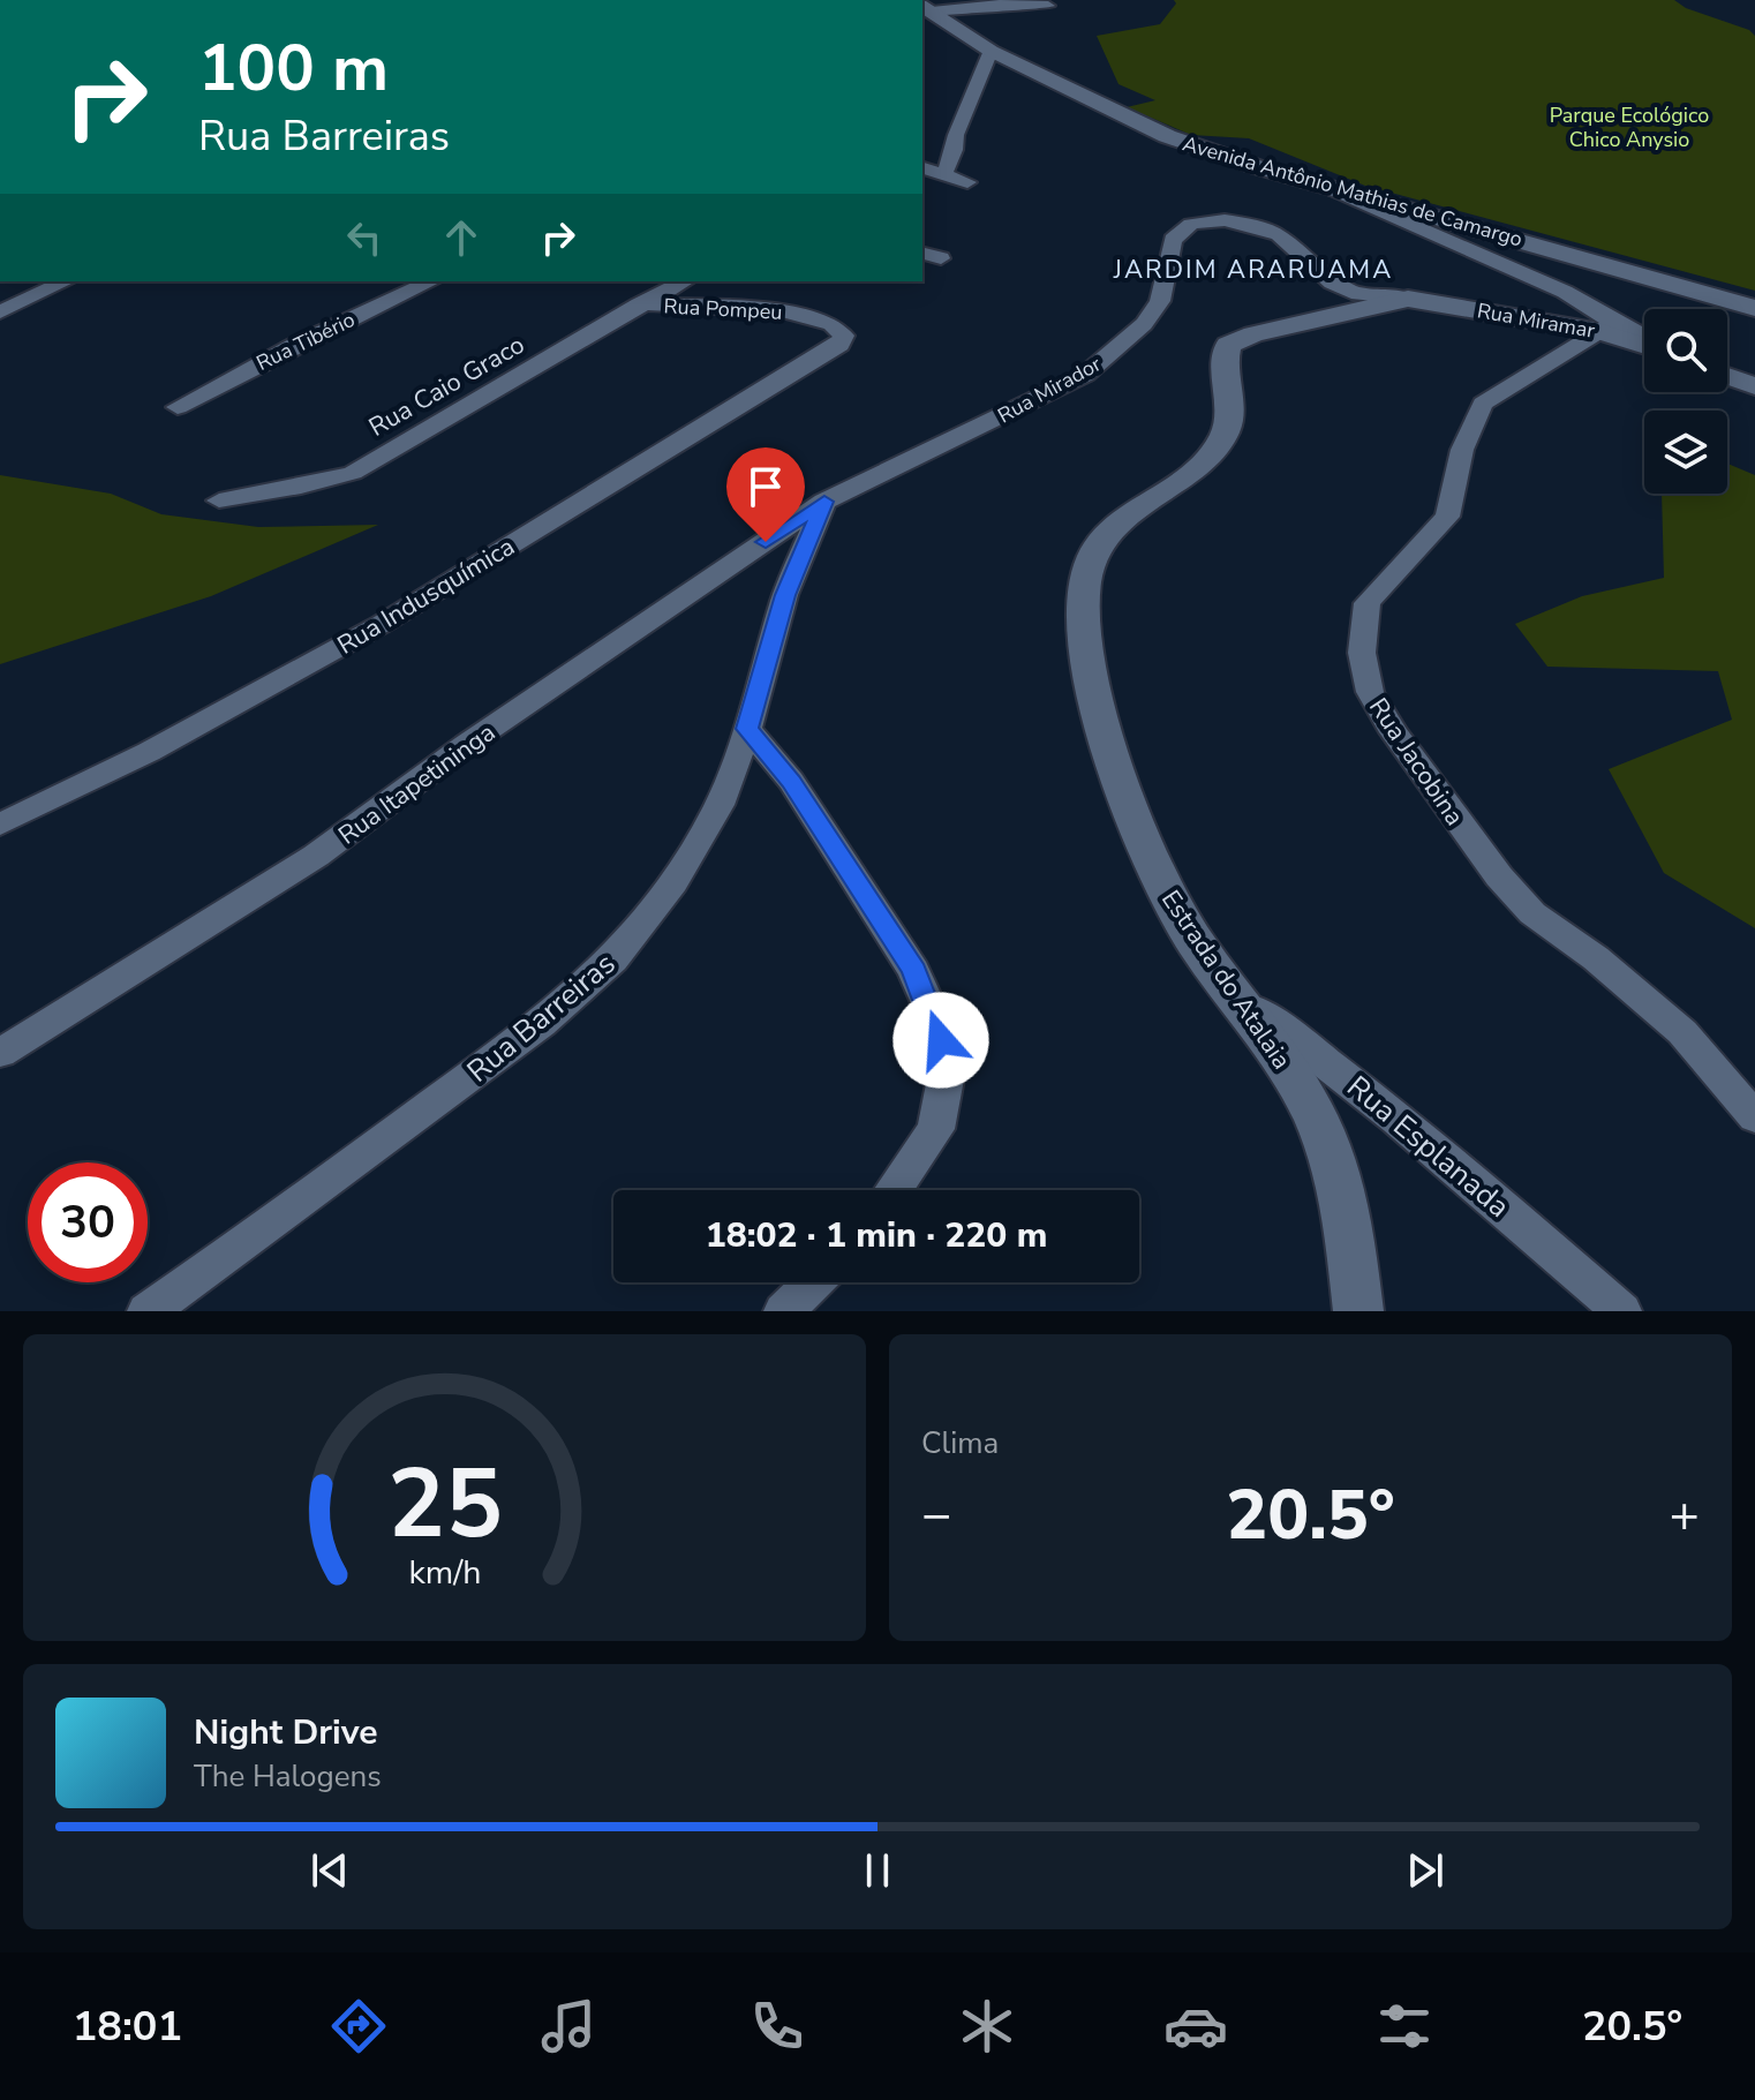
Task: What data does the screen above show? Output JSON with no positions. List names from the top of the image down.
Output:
{
  "streets": {
    "street": [
      "Avenida Antônio Mathias de Camargo",
      "Rua Pompeu",
      "Rua Miramar",
      "Rua Tibério",
      "Rua Caio Graco",
      "Rua Mirador",
      "Rua Indusquímica",
      "Rua Jacobina",
      "Rua Itapetininga",
      "Estrada do Atalaia",
      "Rua Barreiras",
      "Rua Esplanada"
    ]
  },
  "crossings": [
    ["Rua Pompeu", "Rua Caio Graco"],
    ["Rua Pompeu", "Rua Indusquímica"],
    ["Rua Miramar", "Rua Mirador"],
    ["Rua Miramar", "Rua Jacobina"],
    ["Rua Miramar", "Estrada do Atalaia"],
    ["Rua Mirador", "Rua Itapetininga"],
    ["Rua Mirador", "Estrada do Atalaia"],
    ["Rua Mirador", "Rua Barreiras"],
    ["Rua Itapetininga", "Rua Barreiras"],
    ["Estrada do Atalaia", "Rua Esplanada"]
  ],
  "districts": ["JARDIM ARARUAMA"],
  "parks": ["Parque Ecológico Chico Anysio"],
  "page": {
    "turn": ["100 m", "Rua Barreiras"],
    "limit": "30",
    "trip": "18:02 · 1 min · 220 m",
    "tile": "Clima",
    "heat": ["−", "20.5°", "+"],
    "song": ["Night Drive", "The Halogens"],
    "tabs": ["18:01", "20.5°"],
    "gauge": ["25", "km/h"]
  }
}
